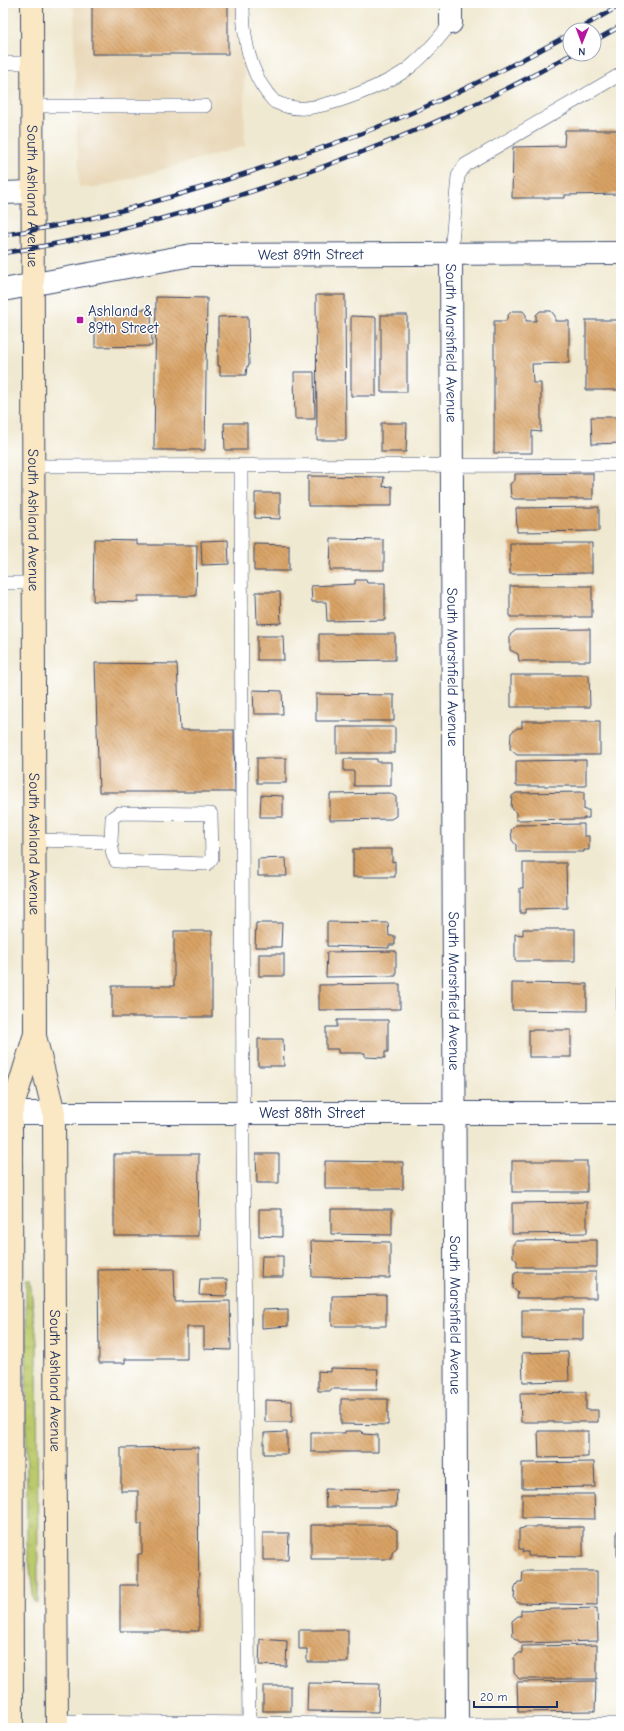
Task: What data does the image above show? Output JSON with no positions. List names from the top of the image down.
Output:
{
  "streets": {
    "main road": ["South Ashland Avenue"],
    "street": ["West 89th Street", "South Marshfield Avenue", "West 88th Street"]
  },
  "crossings": [
    ["South Ashland Avenue", "West 89th Street"],
    ["South Ashland Avenue", "West 88th Street"],
    ["West 89th Street", "South Marshfield Avenue"],
    ["South Marshfield Avenue", "West 88th Street"]
  ],
  "places": {
    "transit": ["Ashland & 89th Street"]
  },
  "scale_bar": "20 m",
  "north": "bottom"
}
